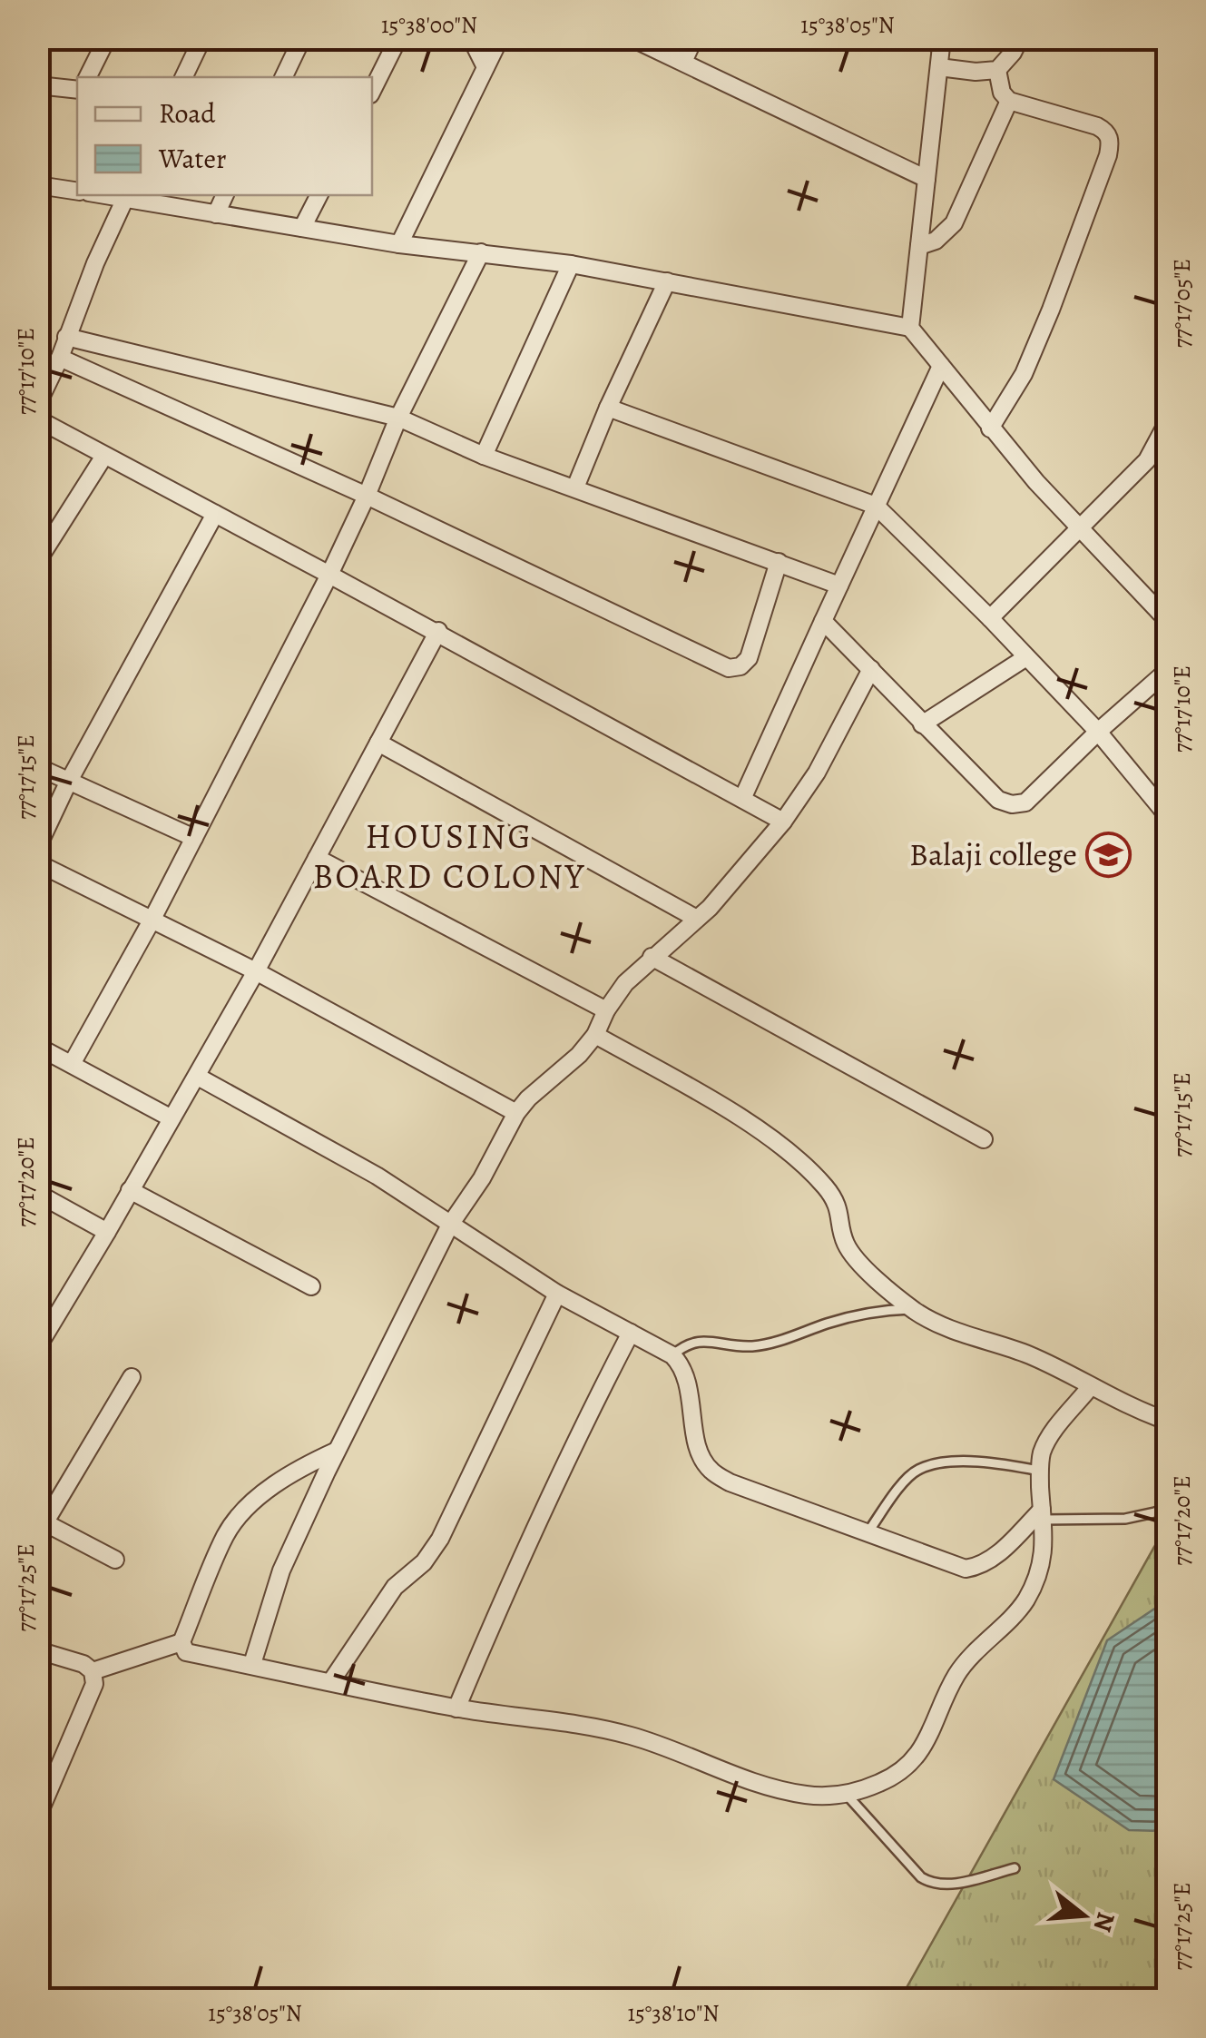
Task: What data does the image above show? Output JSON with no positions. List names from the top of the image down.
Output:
{
  "districts": ["HOUSING BOARD COLONY"],
  "places": {
    "school or university": ["Balaji college"]
  },
  "legend": ["Road", "Water"],
  "north": "right",
  "coordinates": [
    "15°38'00\"N",
    "15°38'05\"N",
    "77°17'05\"E",
    "77°17'10\"E",
    "77°17'15\"E",
    "77°17'20\"E",
    "77°17'25\"E",
    "15°38'10\"N"
  ]
}
